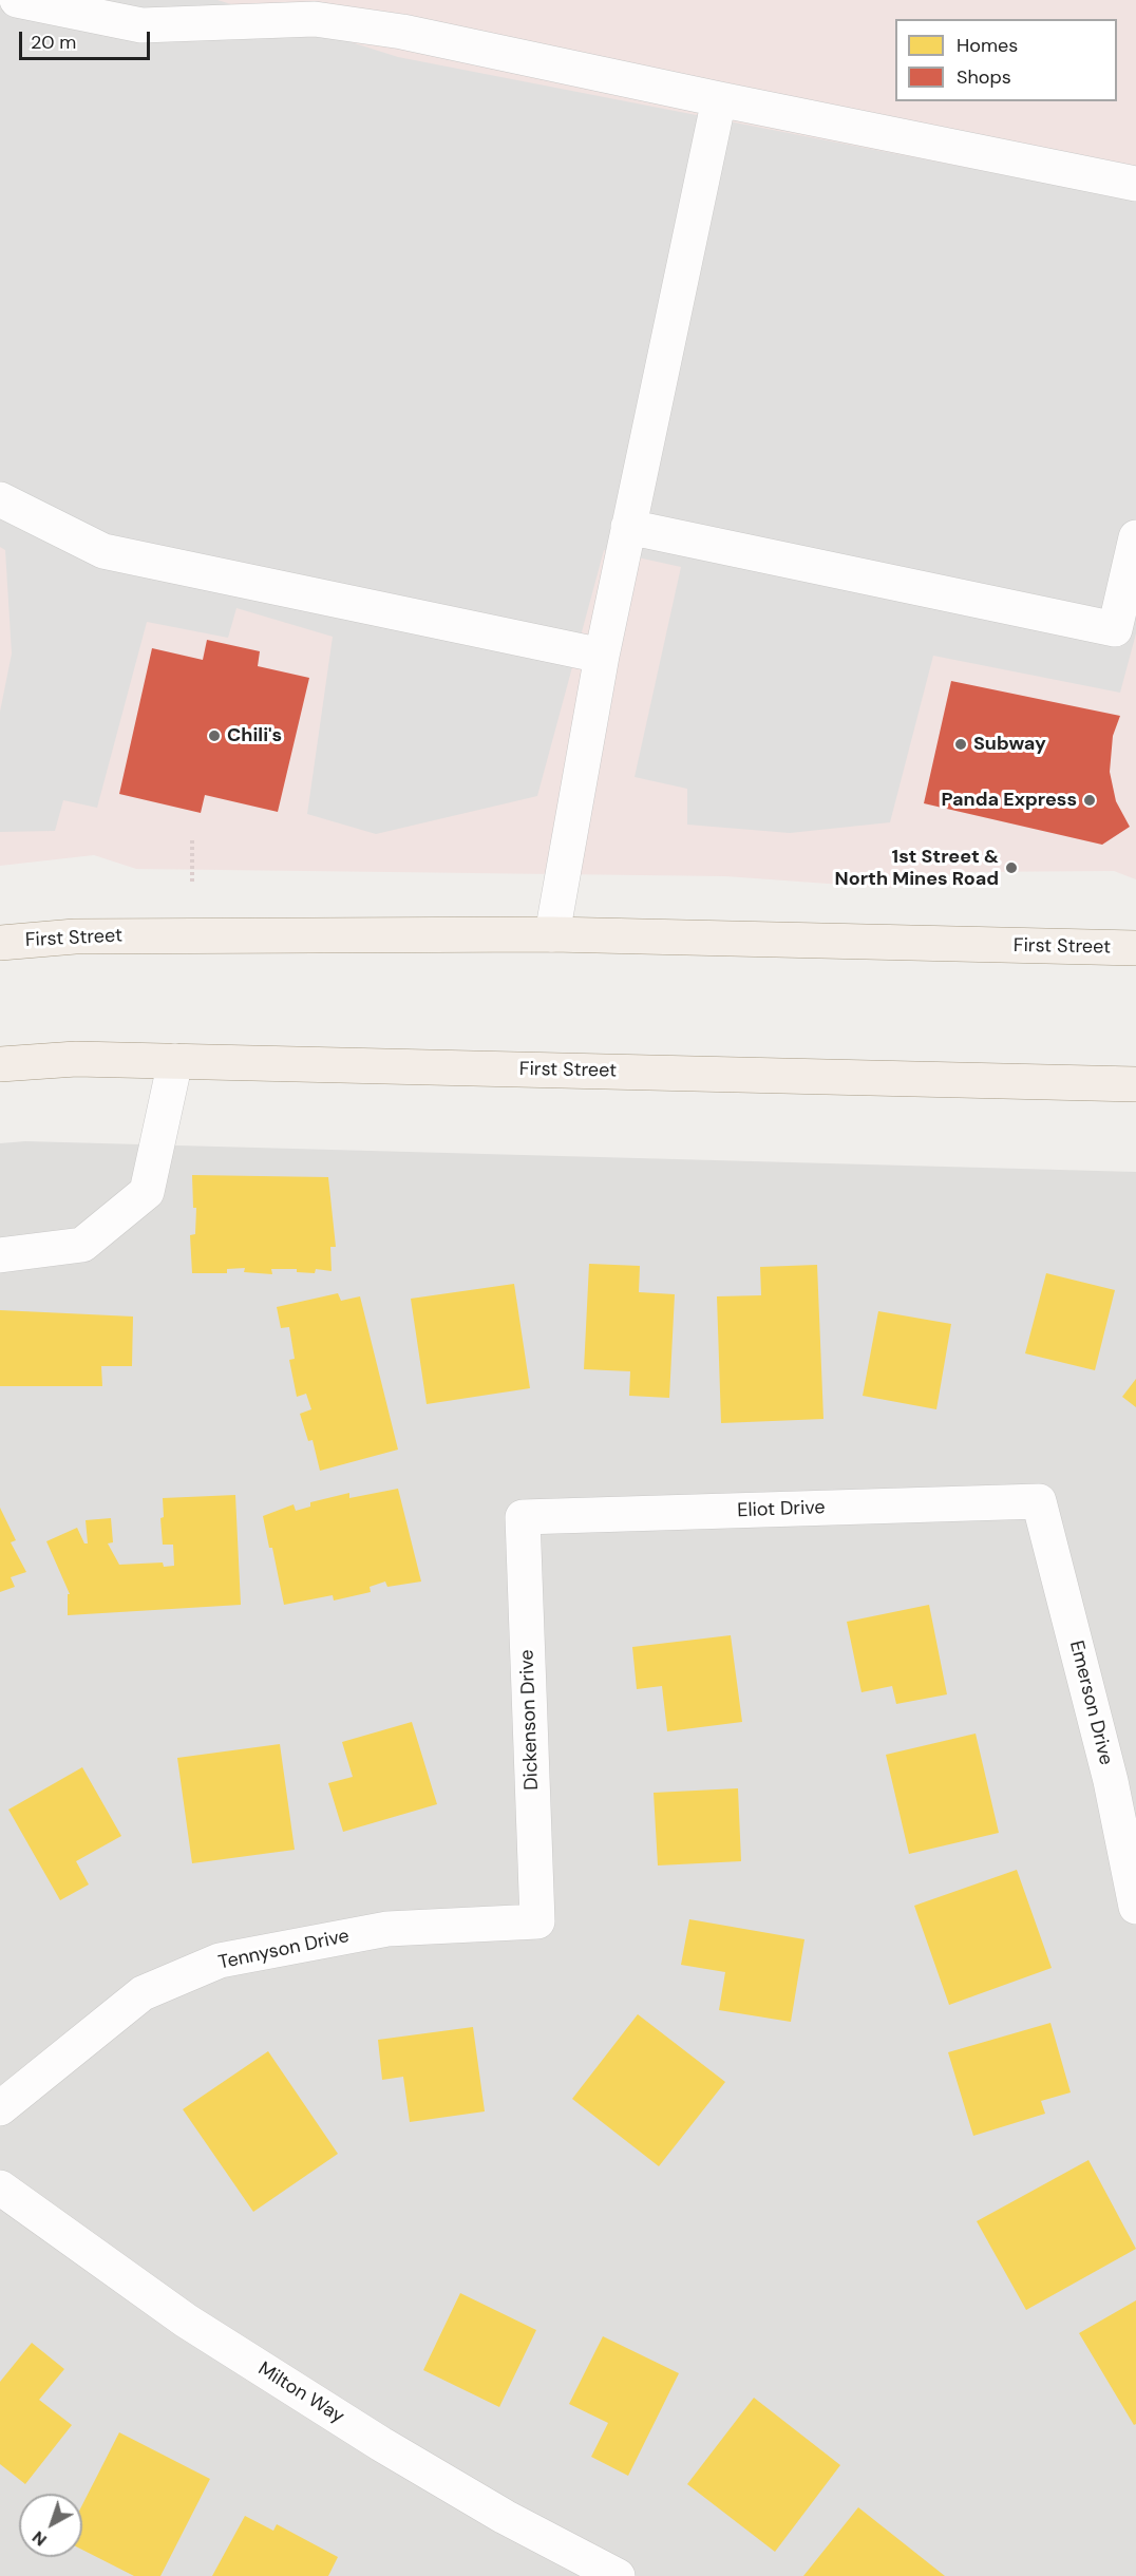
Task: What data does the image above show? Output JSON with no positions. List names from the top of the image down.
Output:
{
  "streets": {
    "main road": ["First Street"],
    "street": [
      "Eliot Drive",
      "Emerson Drive",
      "Dickenson Drive",
      "Tennyson Drive",
      "Milton Way"
    ]
  },
  "crossings": [
    ["Eliot Drive", "Emerson Drive"],
    ["Eliot Drive", "Dickenson Drive"],
    ["Dickenson Drive", "Tennyson Drive"]
  ],
  "places": [
    "Chili's",
    "Subway",
    "Panda Express",
    "1st Street & North Mines Road"
  ],
  "legend": ["Homes", "Shops"],
  "scale_bar": "20 m",
  "north": "bottom left"
}
